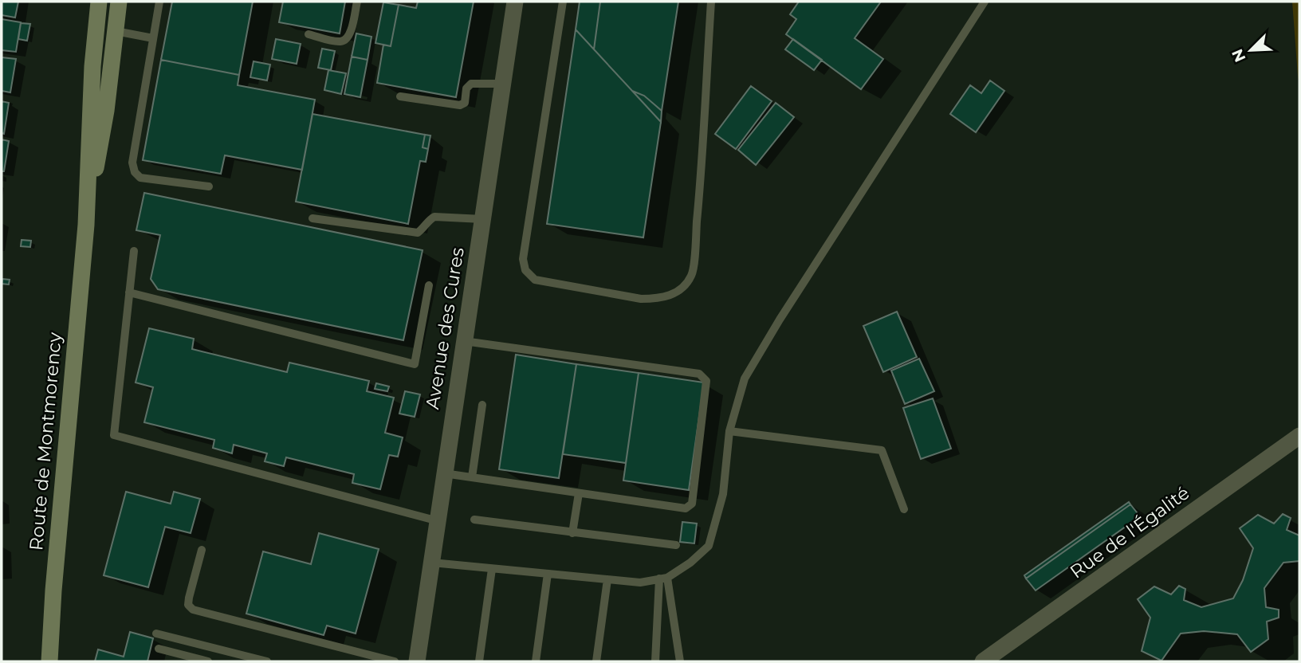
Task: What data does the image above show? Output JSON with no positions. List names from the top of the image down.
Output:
{
  "streets": {
    "main road": ["Route de Montmorency"],
    "street": ["Avenue des Cures", "Rue de l'Égalité"]
  },
  "north": "bottom left"
}
